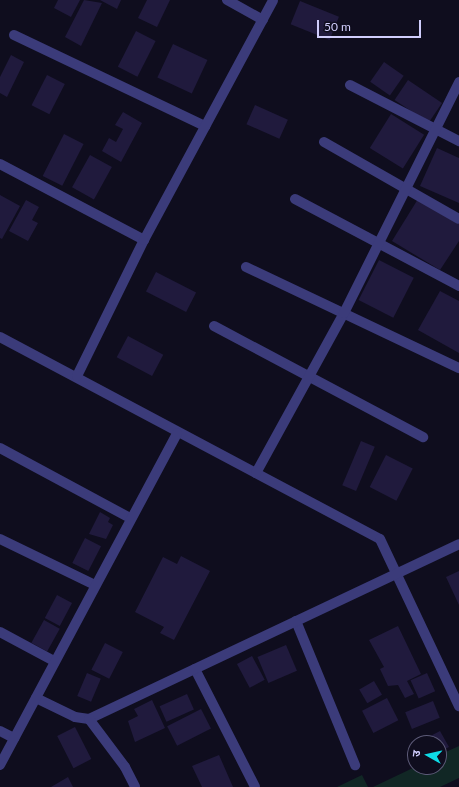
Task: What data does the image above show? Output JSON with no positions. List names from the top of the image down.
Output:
{
  "scale_bar": "50 m",
  "north": "left"
}
